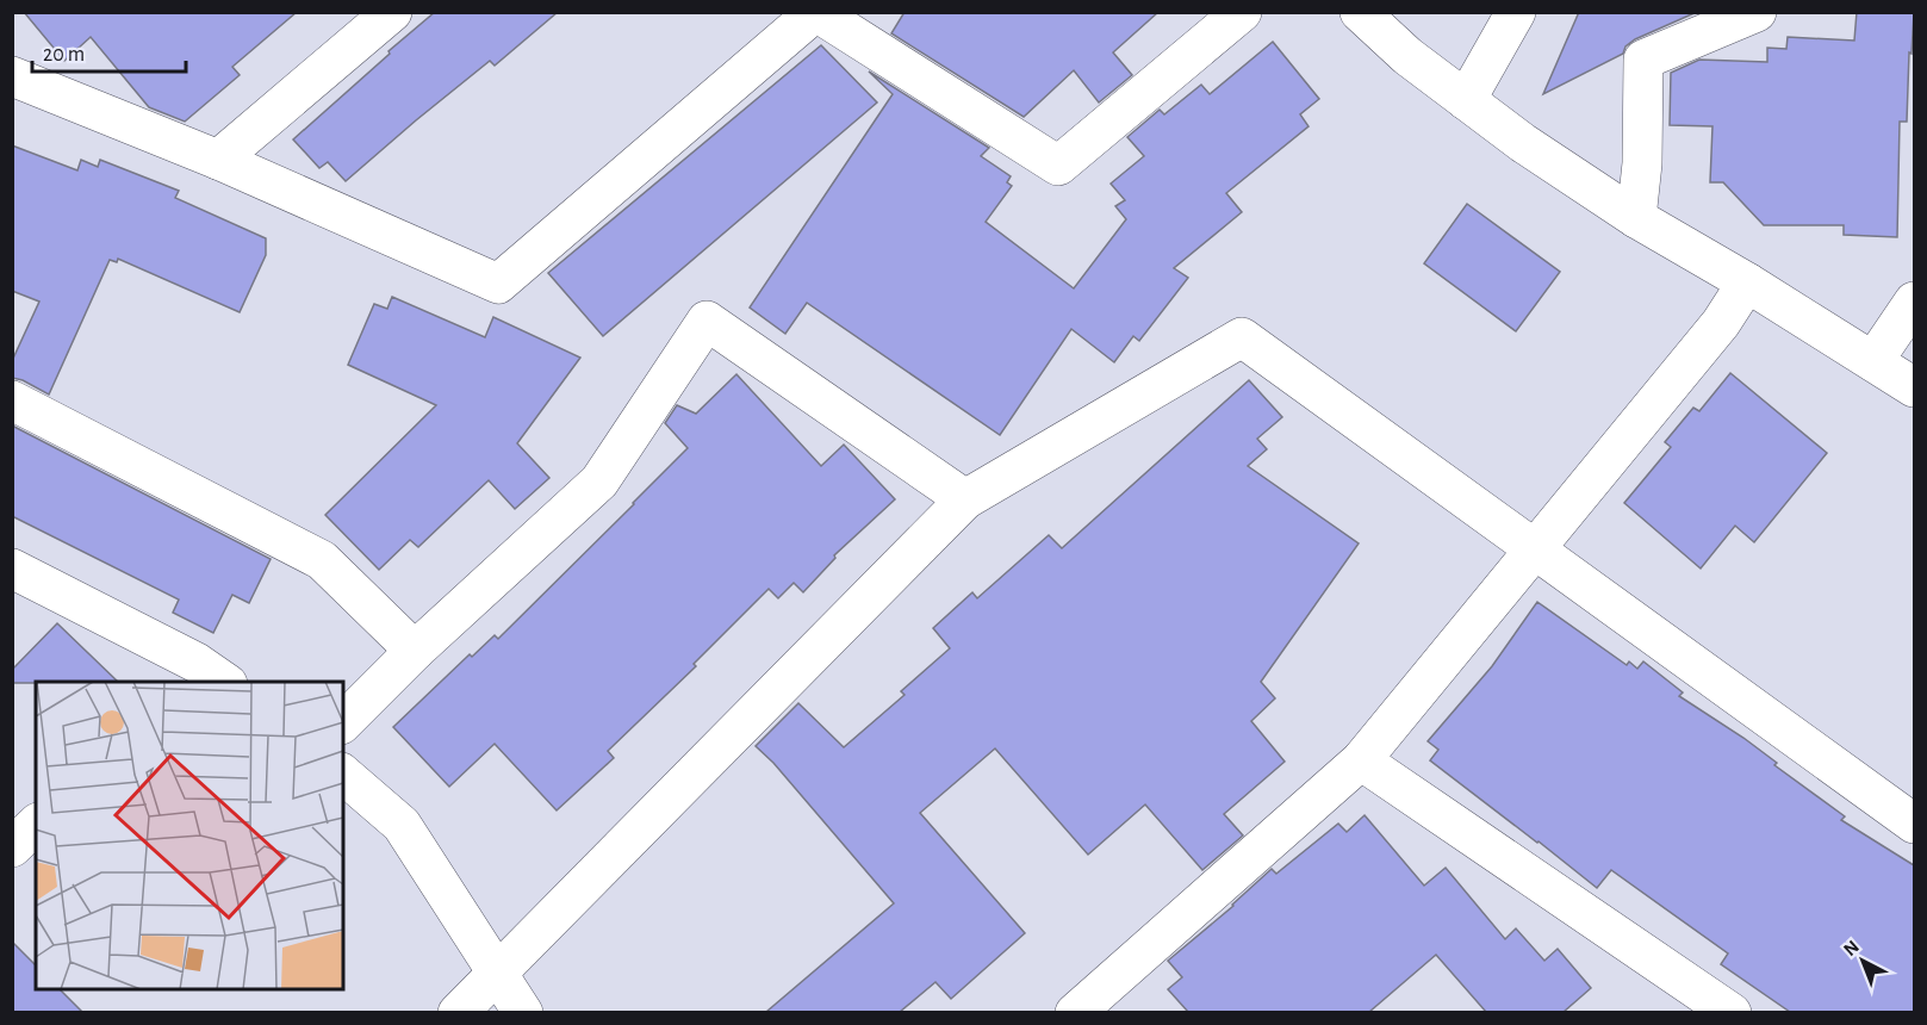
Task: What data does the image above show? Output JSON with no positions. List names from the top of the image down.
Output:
{
  "scale_bar": "20 m",
  "north": "top left"
}
